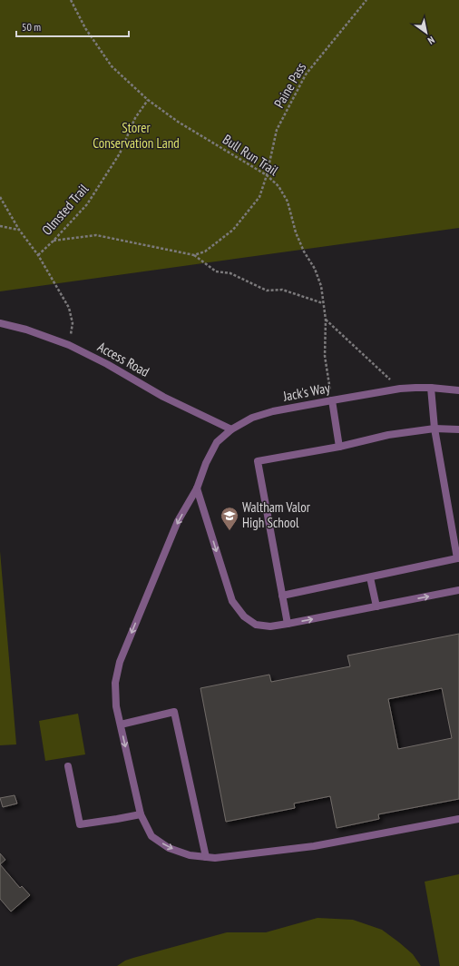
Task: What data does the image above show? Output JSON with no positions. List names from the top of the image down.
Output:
{
  "streets": {
    "street": ["Access Road", "Jack's Way"],
    "path": ["Paine Pass", "Bull Run Trail", "Olmsted Trail"]
  },
  "crossings": [
    ["Paine Pass", "Bull Run Trail"],
    ["Bull Run Trail", "Olmsted Trail"],
    ["Bull Run Trail", "Jack's Way"],
    ["Access Road", "Jack's Way"]
  ],
  "one_way": ["Jack's Way"],
  "parks": ["Storer Conservation Land"],
  "places": {
    "school or university": ["Waltham Valor High School"]
  },
  "scale_bar": "50 m",
  "north": "bottom right"
}
